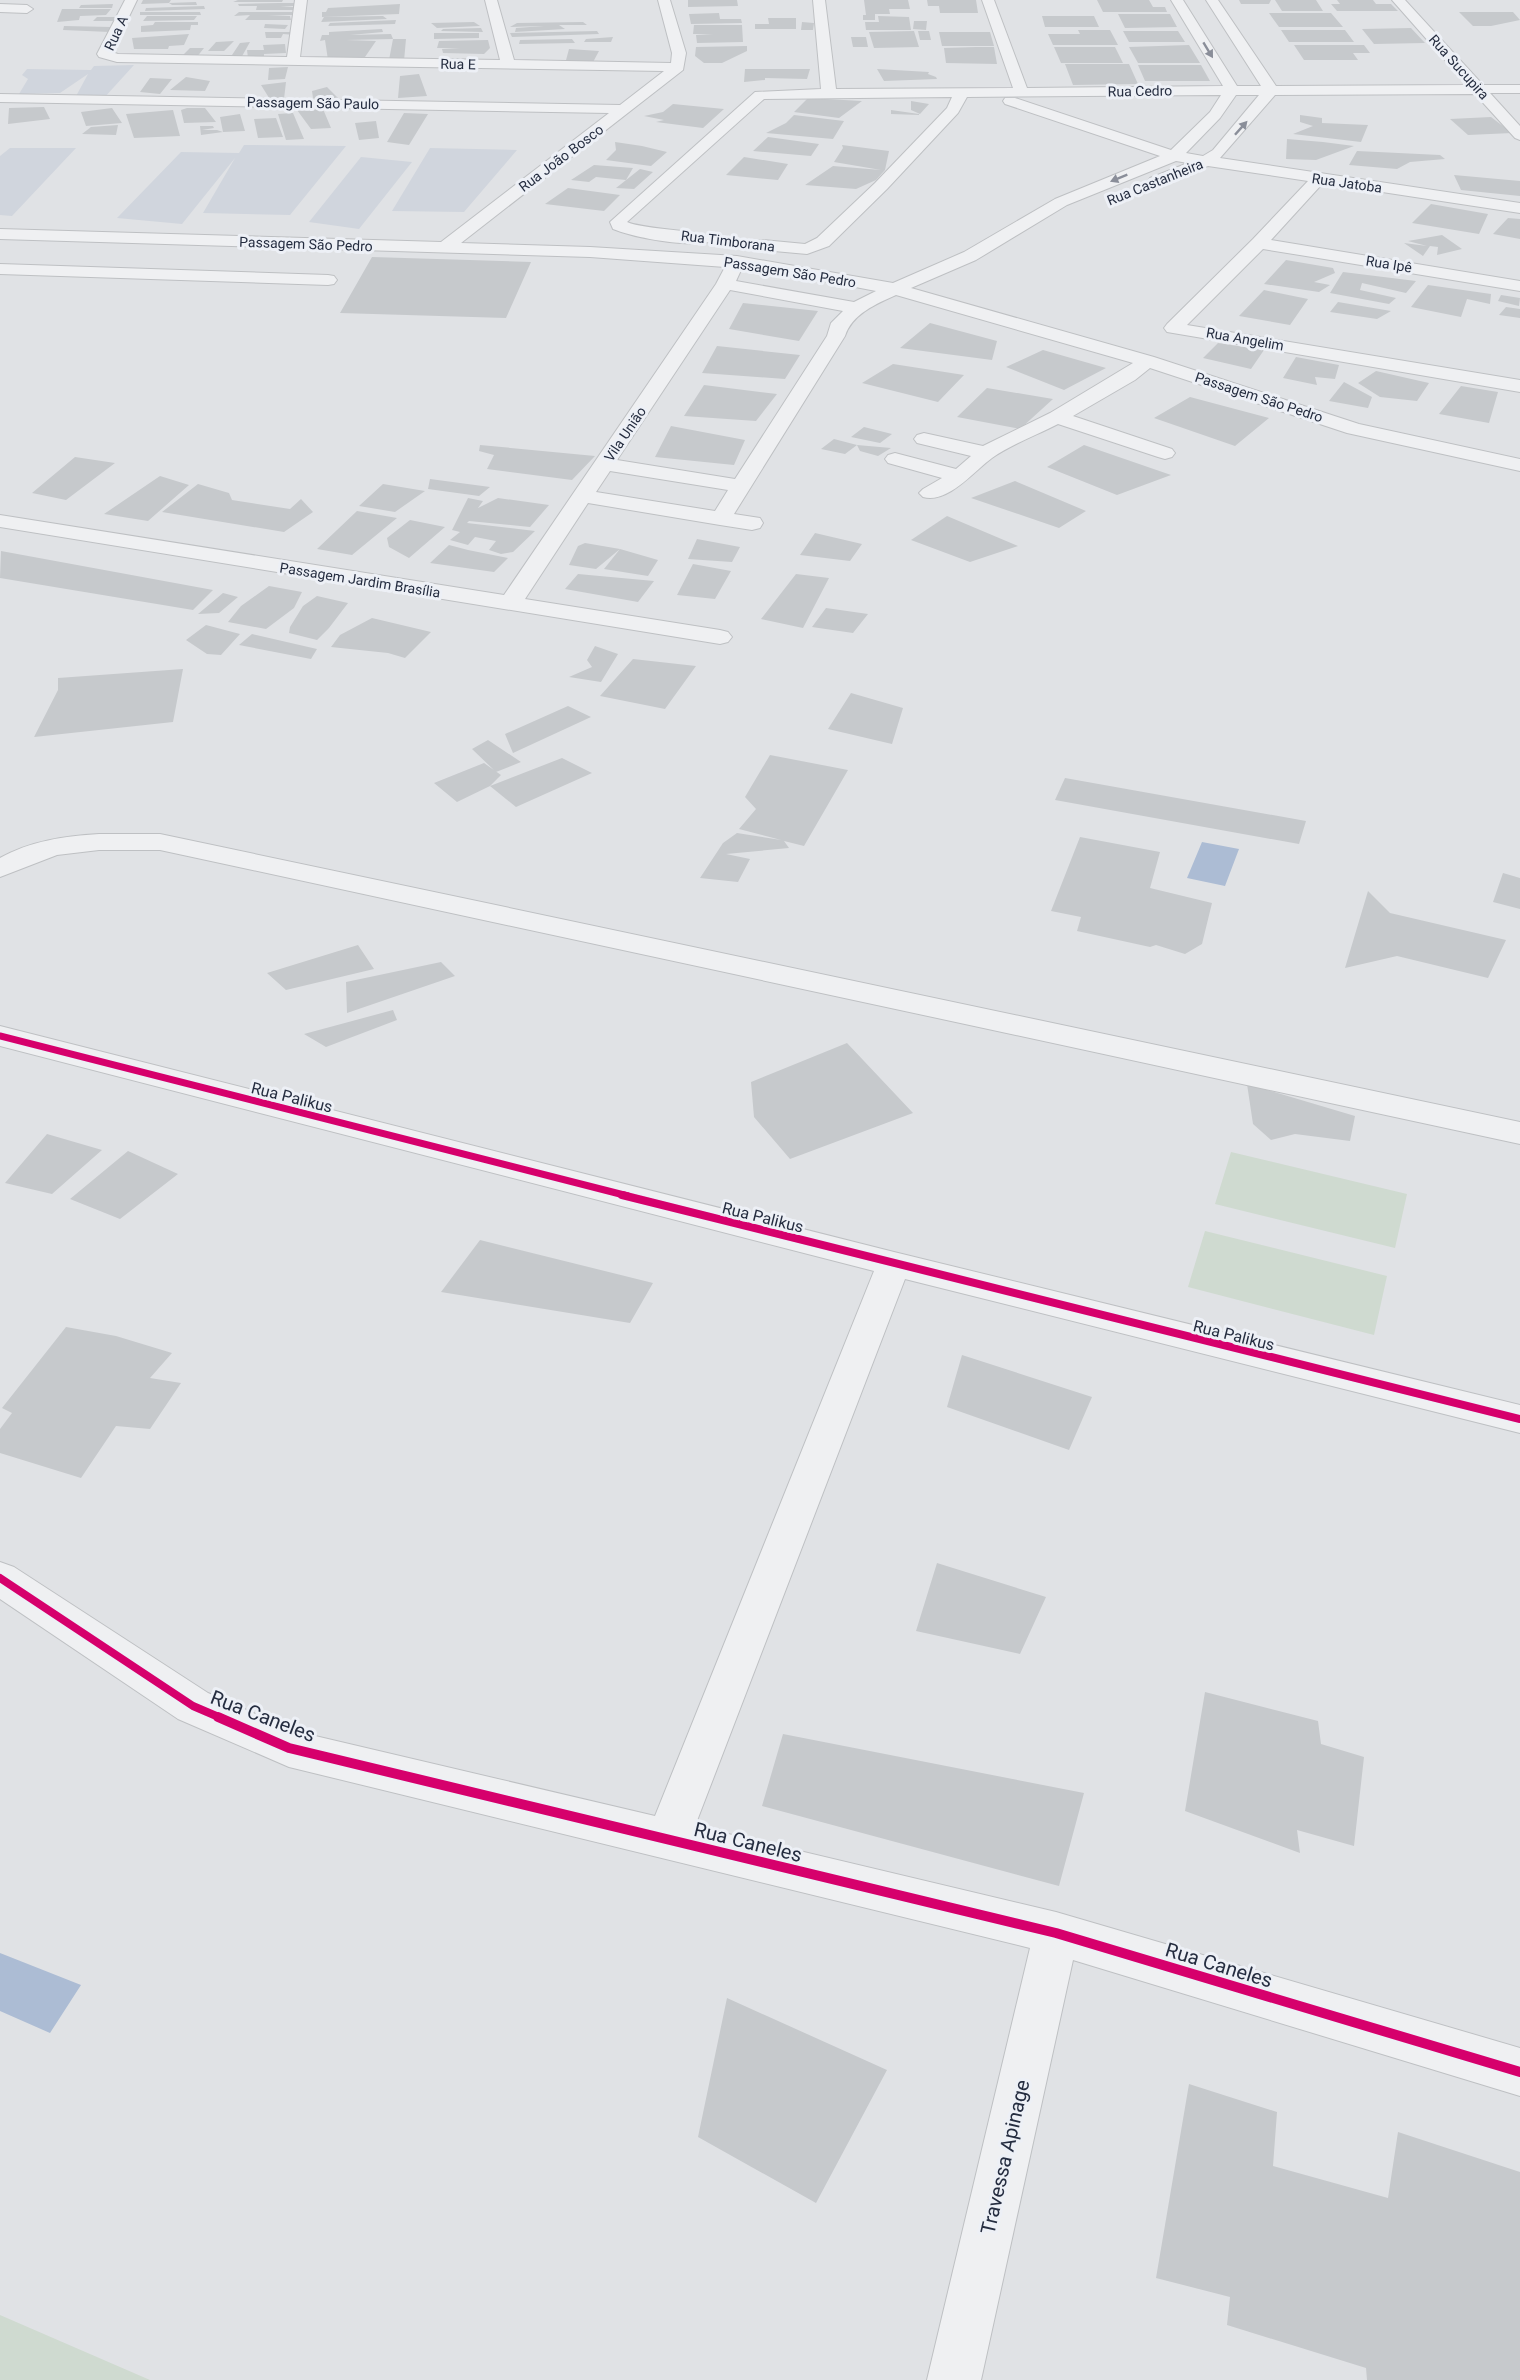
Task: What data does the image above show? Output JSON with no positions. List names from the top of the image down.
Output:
{
  "streets": {
    "street": [
      "Rua A",
      "Rua E",
      "Rua Sucupira",
      "Rua Cedro",
      "Passagem São Paulo",
      "Rua João Bosco",
      "Rua Castanheira",
      "Rua Jatoba",
      "Rua Timborana",
      "Passagem São Pedro",
      "Rua Ipê",
      "Rua Angelim",
      "Vila União",
      "Passagem Jardim Brasília",
      "Rua Palikus",
      "Rua Caneles",
      "Travessa Apinage"
    ]
  },
  "crossings": [
    ["Rua A", "Rua E"],
    ["Rua E", "Rua João Bosco"],
    ["Rua Sucupira", "Rua Cedro"],
    ["Rua Cedro", "Rua Castanheira"],
    ["Rua Cedro", "Rua Jatoba"],
    ["Rua Cedro", "Rua Timborana"],
    ["Passagem São Paulo", "Rua João Bosco"],
    ["Rua João Bosco", "Passagem São Pedro"],
    ["Rua Castanheira", "Rua Jatoba"],
    ["Rua Castanheira", "Passagem São Pedro"],
    ["Rua Jatoba", "Rua Angelim"],
    ["Passagem São Pedro", "Vila União"],
    ["Rua Ipê", "Rua Angelim"],
    ["Vila União", "Passagem Jardim Brasília"],
    ["Rua Caneles", "Travessa Apinage"]
  ]
}
